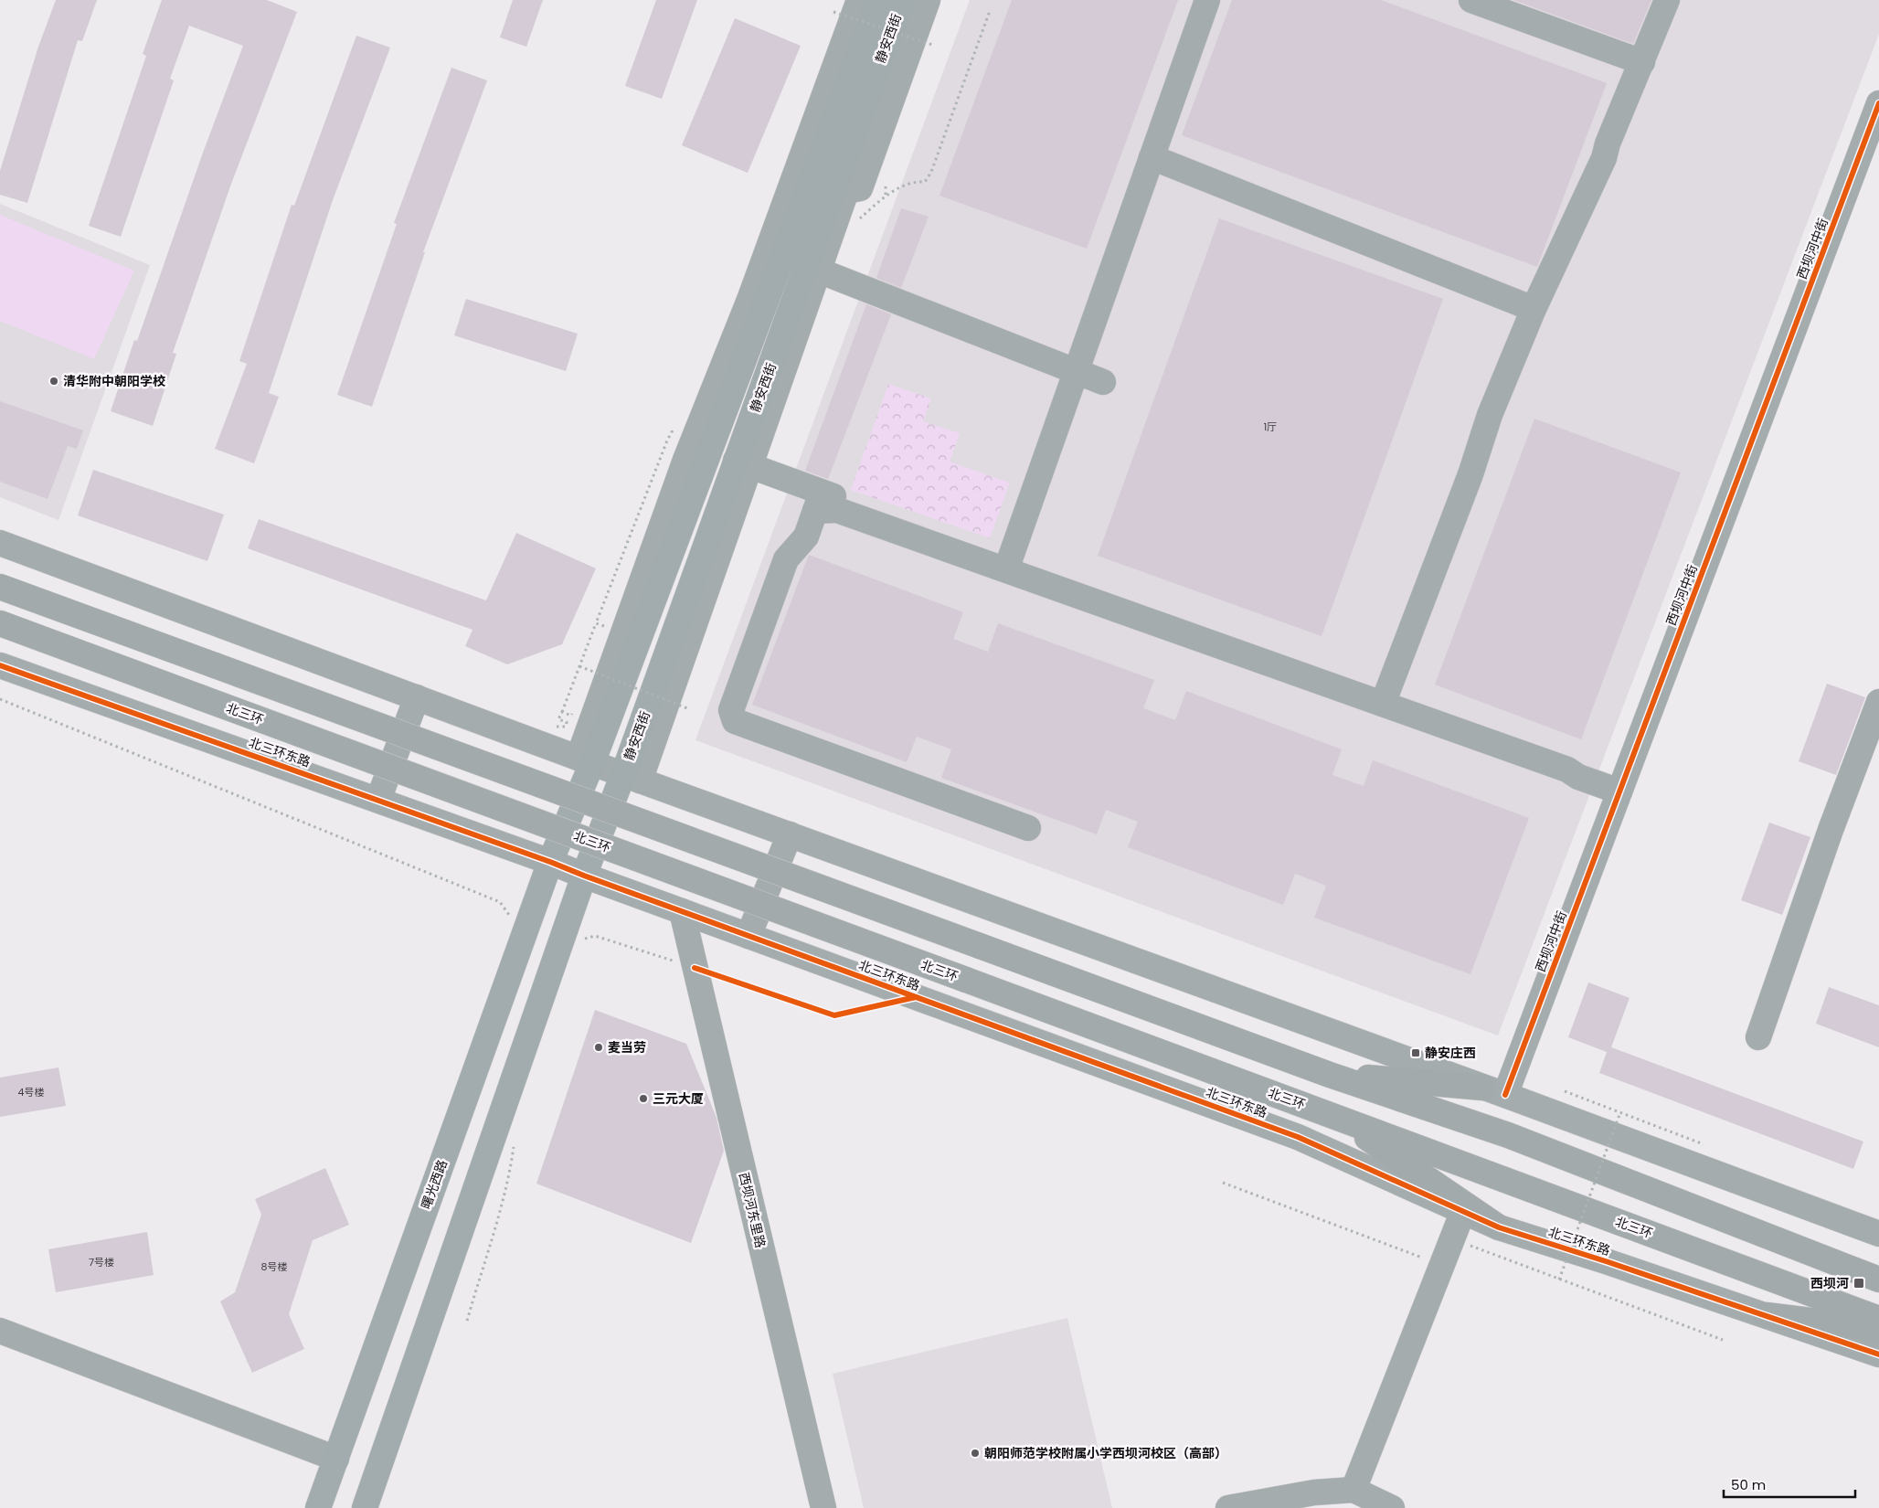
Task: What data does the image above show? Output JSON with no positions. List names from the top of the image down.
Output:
{
  "streets": {
    "highway": ["北三环"],
    "main road": ["静安西街", "曙光西路"],
    "street": ["西坝河中街", "北三环东路", "西坝河东里路"]
  },
  "crossings": [
    ["静安西街", "北三环东路"],
    ["静安西街", "曙光西路"],
    ["北三环东路", "曙光西路"],
    ["北三环东路", "西坝河东里路"]
  ],
  "places": {
    "other": [
      "清华附中朝阳学校",
      "麦当劳",
      "三元大厦",
      "朝阳师范学校附属小学西坝河校区（高部）"
    ],
    "transit": ["静安庄西", "西坝河"]
  },
  "house_numbers": [
    "1厅",
    "4号楼",
    "7号楼",
    "8号楼"
  ],
  "scale_bar": "50 m"
}
